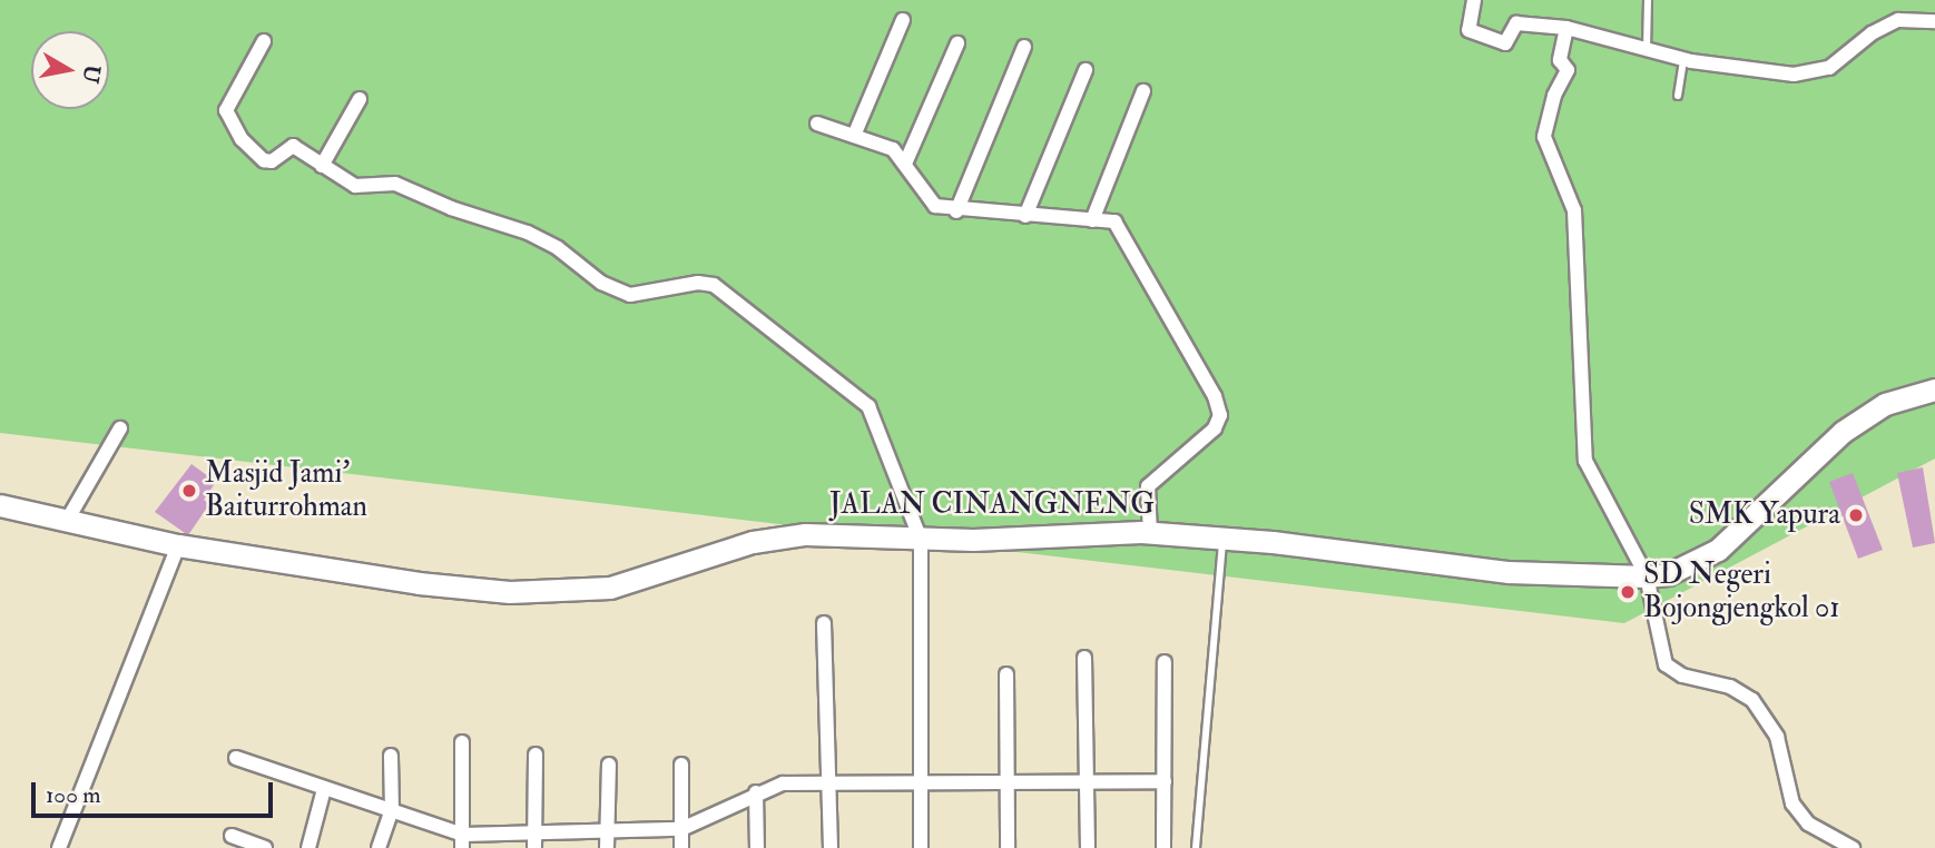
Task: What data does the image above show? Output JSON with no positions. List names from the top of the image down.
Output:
{
  "streets": {
    "street": ["JALAN CINANGNENG"]
  },
  "places": ["Masjid Jami' Baiturrohman", "SMK Yapura", "SD Negeri Bojongjengkol 01"],
  "scale_bar": "100 m",
  "north": "right"
}
